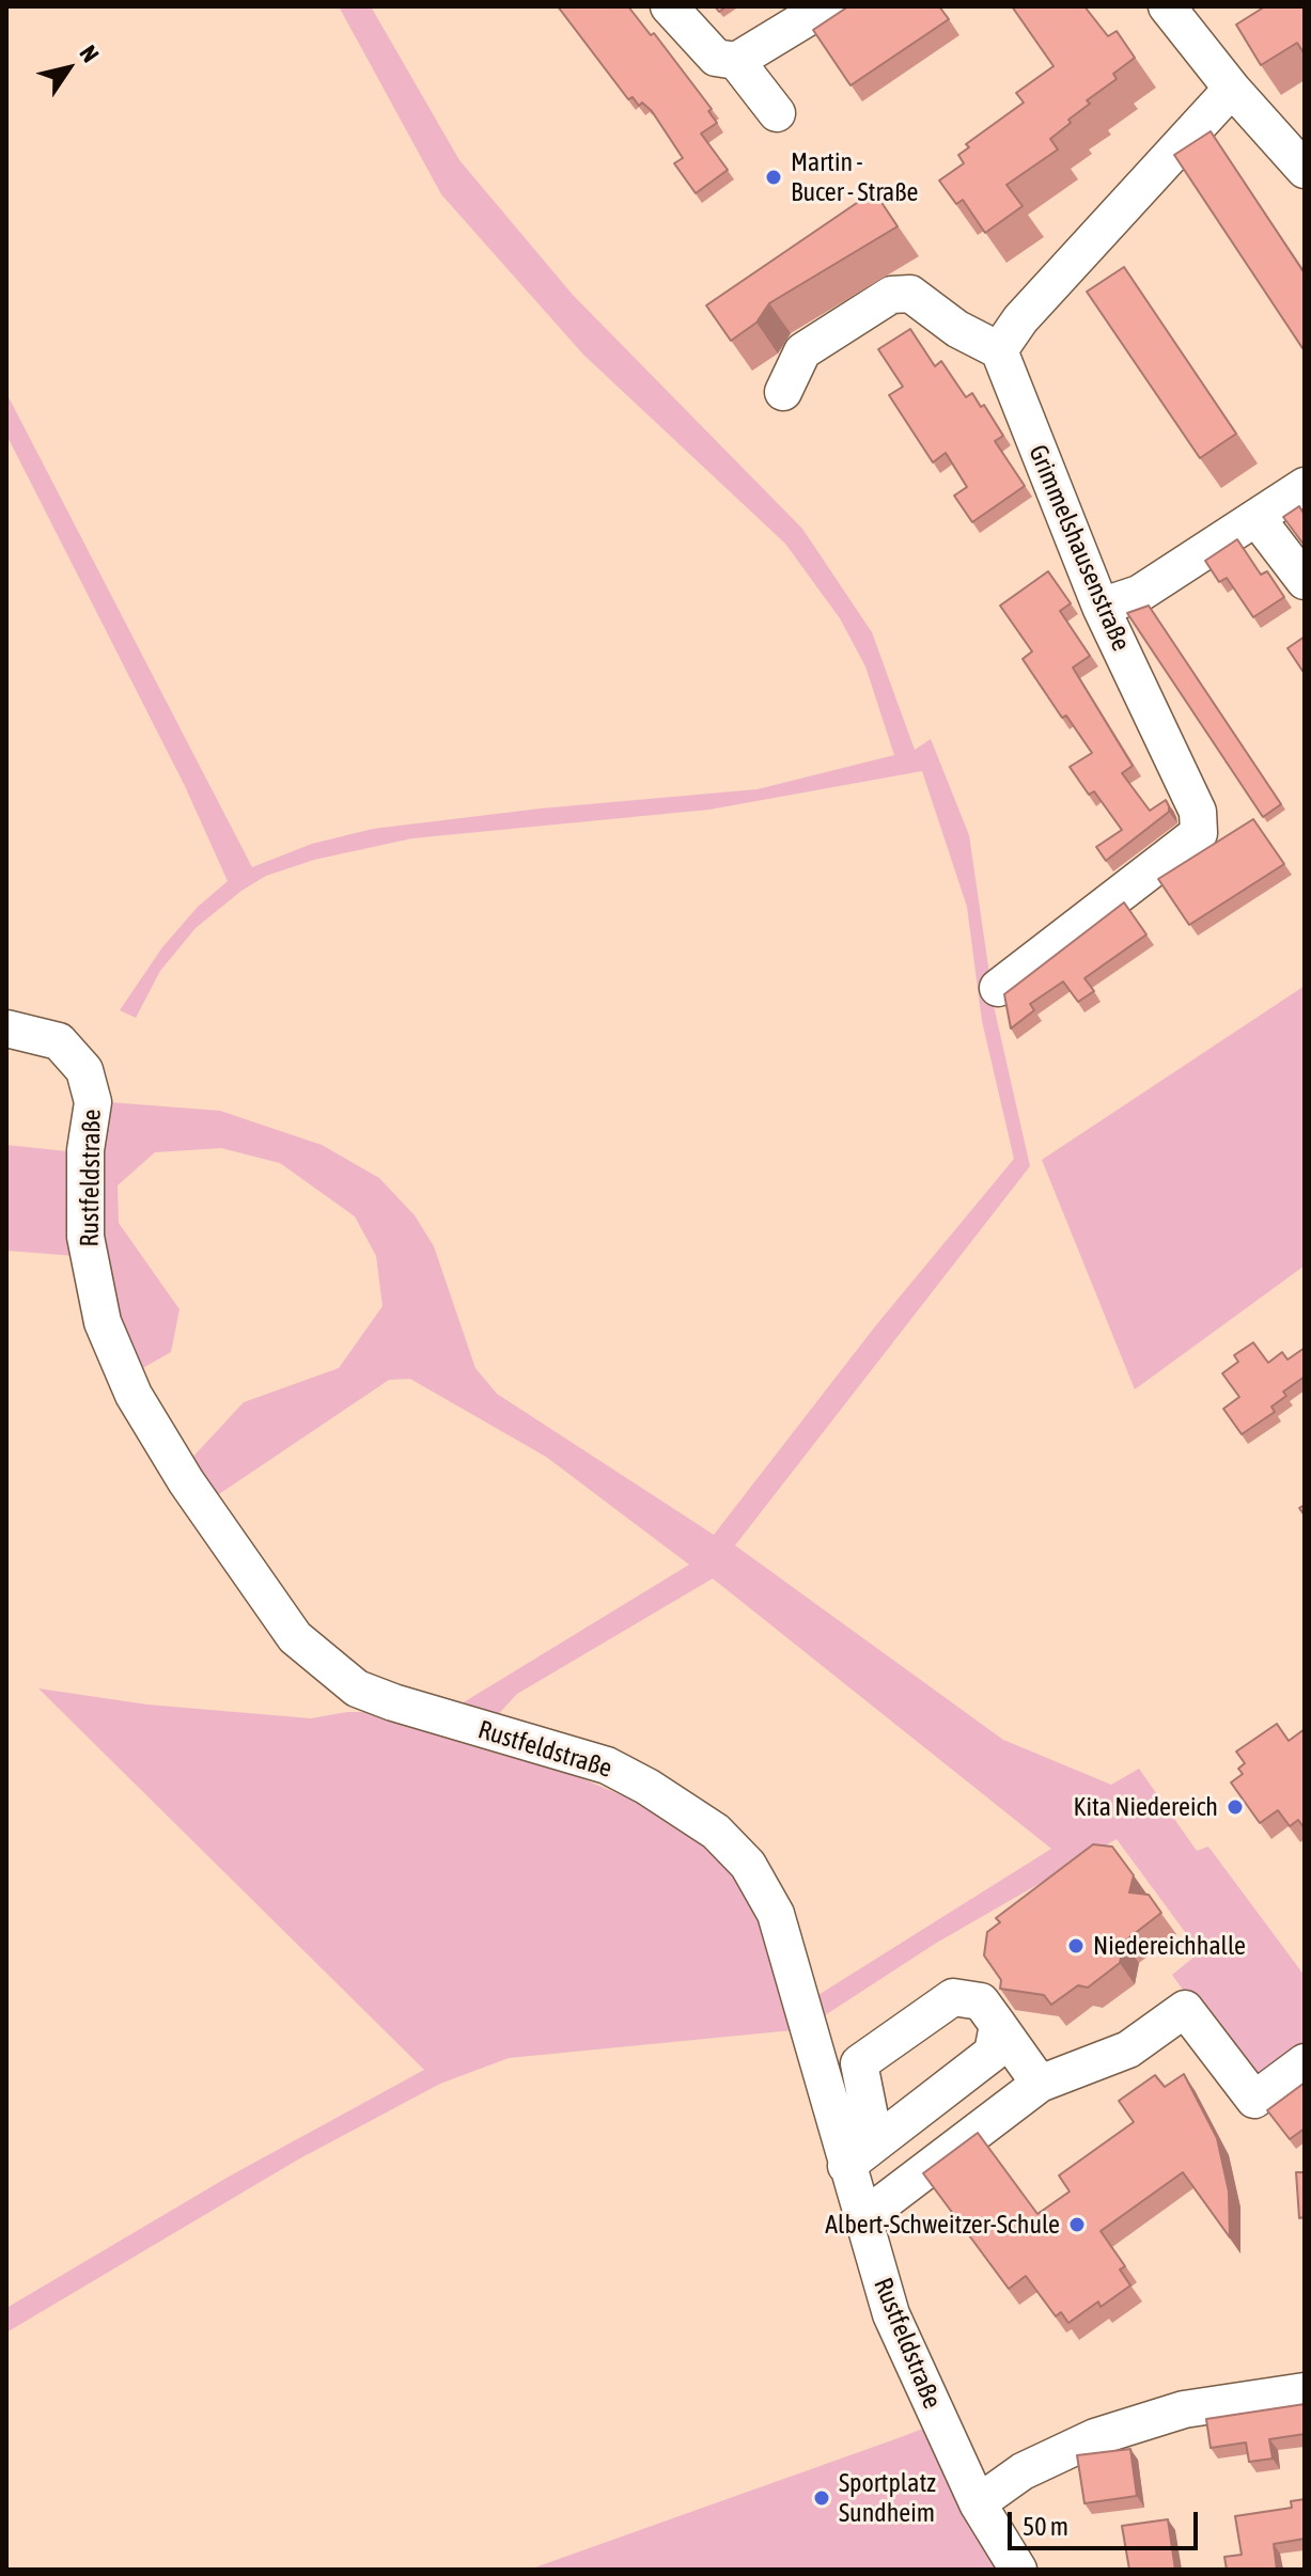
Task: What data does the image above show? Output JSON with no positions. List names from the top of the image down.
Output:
{
  "streets": {
    "street": ["Grimmelshausenstraße", "Rustfeldstraße"]
  },
  "places": [
    "Martin - Bucer - Straße",
    "Kita Niedereich",
    "Niedereichhalle",
    "Albert-Schweitzer-Schule",
    "Sportplatz Sundheim"
  ],
  "scale_bar": "50 m",
  "north": "top right"
}
